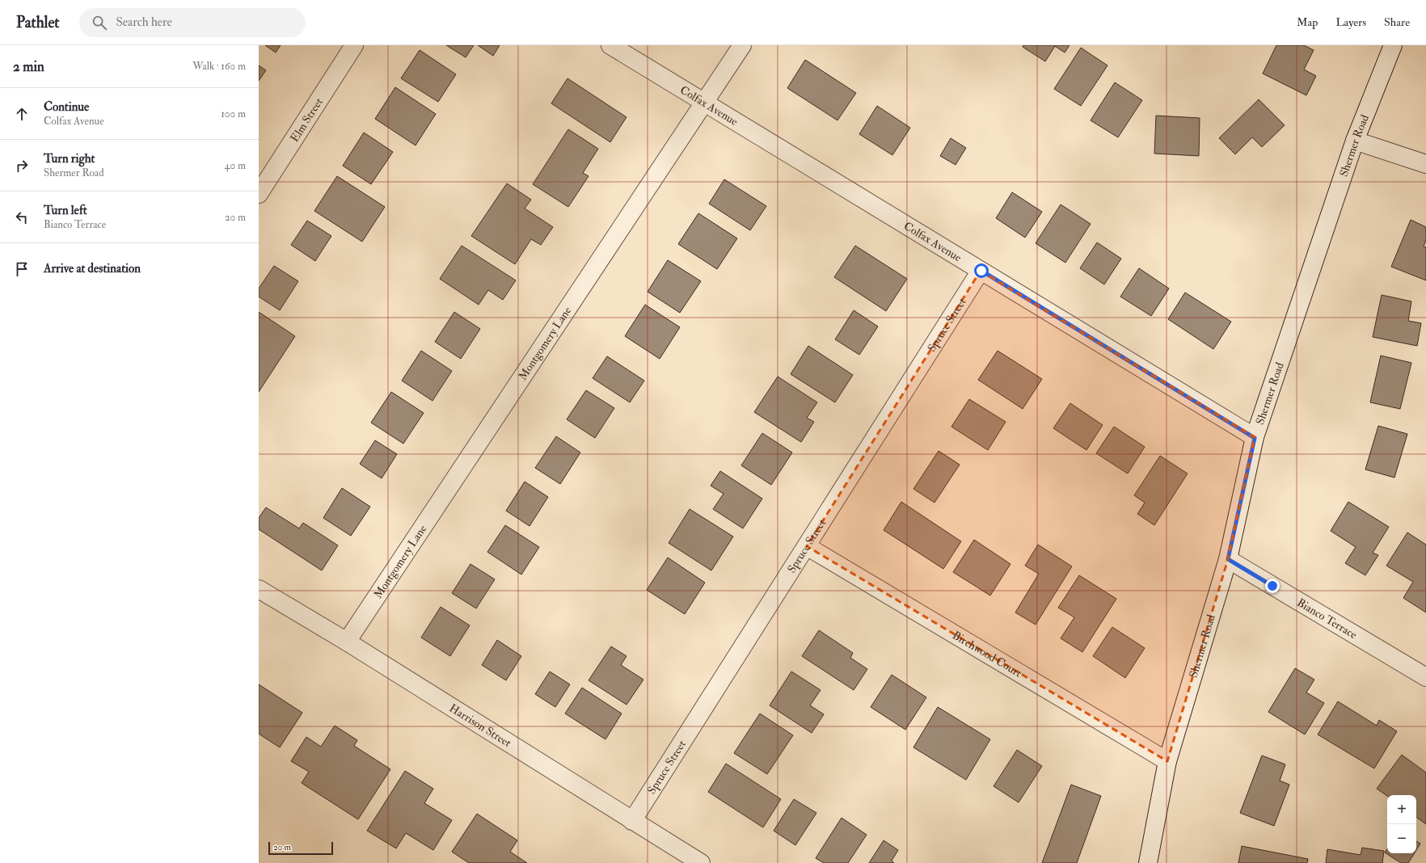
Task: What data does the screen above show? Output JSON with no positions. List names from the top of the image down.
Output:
{
  "streets": {
    "street": [
      "Colfax Avenue",
      "Elm Street",
      "Shermer Road",
      "Spruce Street",
      "Montgomery Lane",
      "Bianco Terrace",
      "Birchwood Court",
      "Harrison Street"
    ]
  },
  "crossings": [
    ["Colfax Avenue", "Shermer Road"],
    ["Colfax Avenue", "Spruce Street"],
    ["Colfax Avenue", "Montgomery Lane"],
    ["Shermer Road", "Bianco Terrace"],
    ["Shermer Road", "Birchwood Court"],
    ["Spruce Street", "Birchwood Court"],
    ["Spruce Street", "Harrison Street"],
    ["Montgomery Lane", "Harrison Street"]
  ],
  "scale_bar": "20 m",
  "page": {
    "header": "Pathlet",
    "search": "Search here",
    "nav": ["Map", "Layers", "Share"],
    "heading": ["2 min", "Walk · 160 m"],
    "list": [
      ["Continue", "Colfax Avenue", "100 m"],
      ["Turn right", "Shermer Road", "40 m"],
      ["Turn left", "Bianco Terrace", "20 m"],
      "Arrive at destination"
    ],
    "map_buttons": ["+", "−"],
    "scale": "20 m"
  }
}
